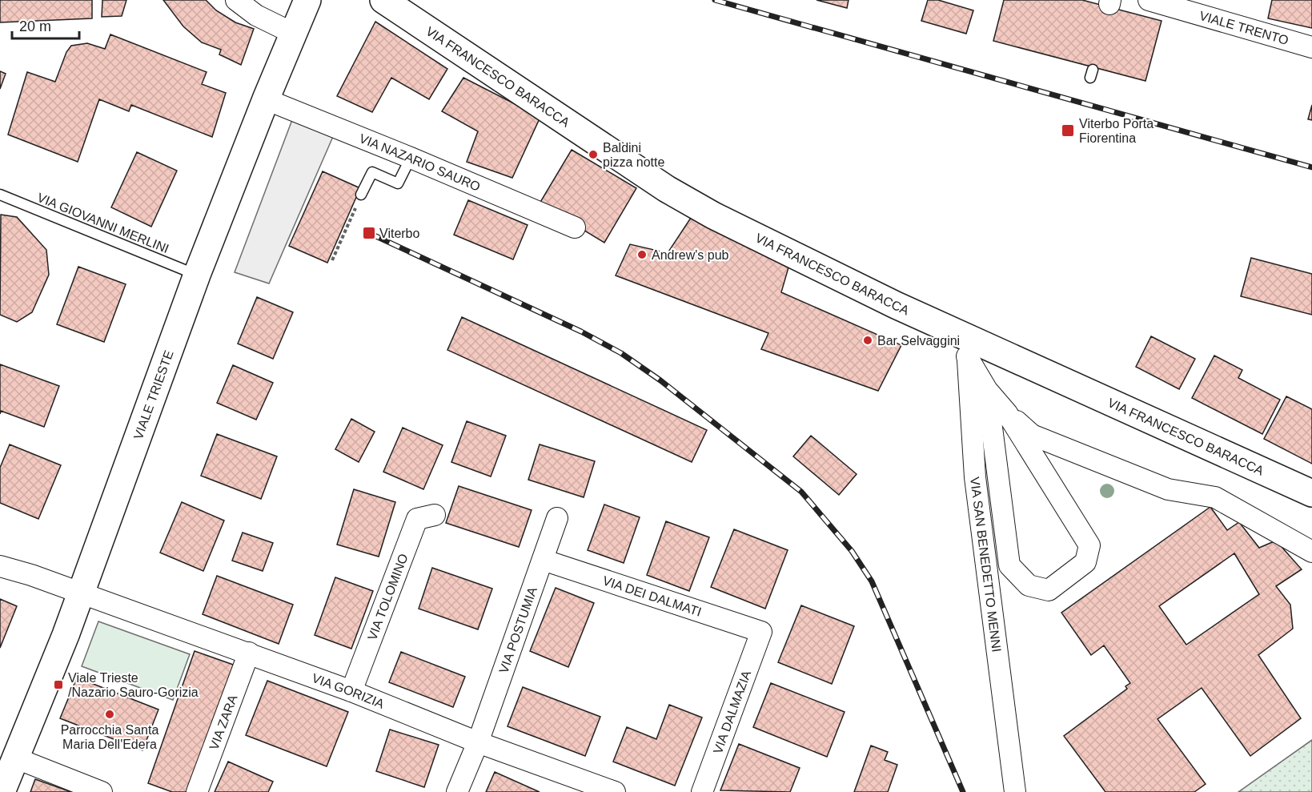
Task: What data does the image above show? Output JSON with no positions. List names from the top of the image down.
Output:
{
  "streets": {
    "main road": ["VIA FRANCESCO BARACCA", "VIALE TRIESTE"],
    "street": [
      "VIALE TRENTO",
      "VIA NAZARIO SAURO",
      "VIA SAN BENEDETTO MENNI",
      "VIA DEI DALMATI",
      "VIA TOLOMINO",
      "VIA POSTUMIA",
      "VIA GORIZIA",
      "VIA DALMAZIA",
      "VIA ZARA"
    ],
    "lane": ["VIA GIOVANNI MERLINI"]
  },
  "crossings": [
    ["VIA FRANCESCO BARACCA", "VIA SAN BENEDETTO MENNI"],
    ["VIA NAZARIO SAURO", "VIALE TRIESTE"],
    ["VIA GIOVANNI MERLINI", "VIALE TRIESTE"],
    ["VIALE TRIESTE", "VIA GORIZIA"],
    ["VIA DEI DALMATI", "VIA POSTUMIA"],
    ["VIA DEI DALMATI", "VIA DALMAZIA"],
    ["VIA TOLOMINO", "VIA GORIZIA"],
    ["VIA POSTUMIA", "VIA GORIZIA"],
    ["VIA GORIZIA", "VIA ZARA"]
  ],
  "places": {
    "transit": ["Viterbo Porta Fiorentina", "Viterbo", "Viale Trieste /Nazario Sauro-Gorizia"],
    "other": [
      "Baldini pizza notte",
      "Andrew's pub",
      "Bar Selvaggini",
      "Parrocchia Santa Maria Dell'Edera"
    ]
  },
  "scale_bar": "20 m"
}
